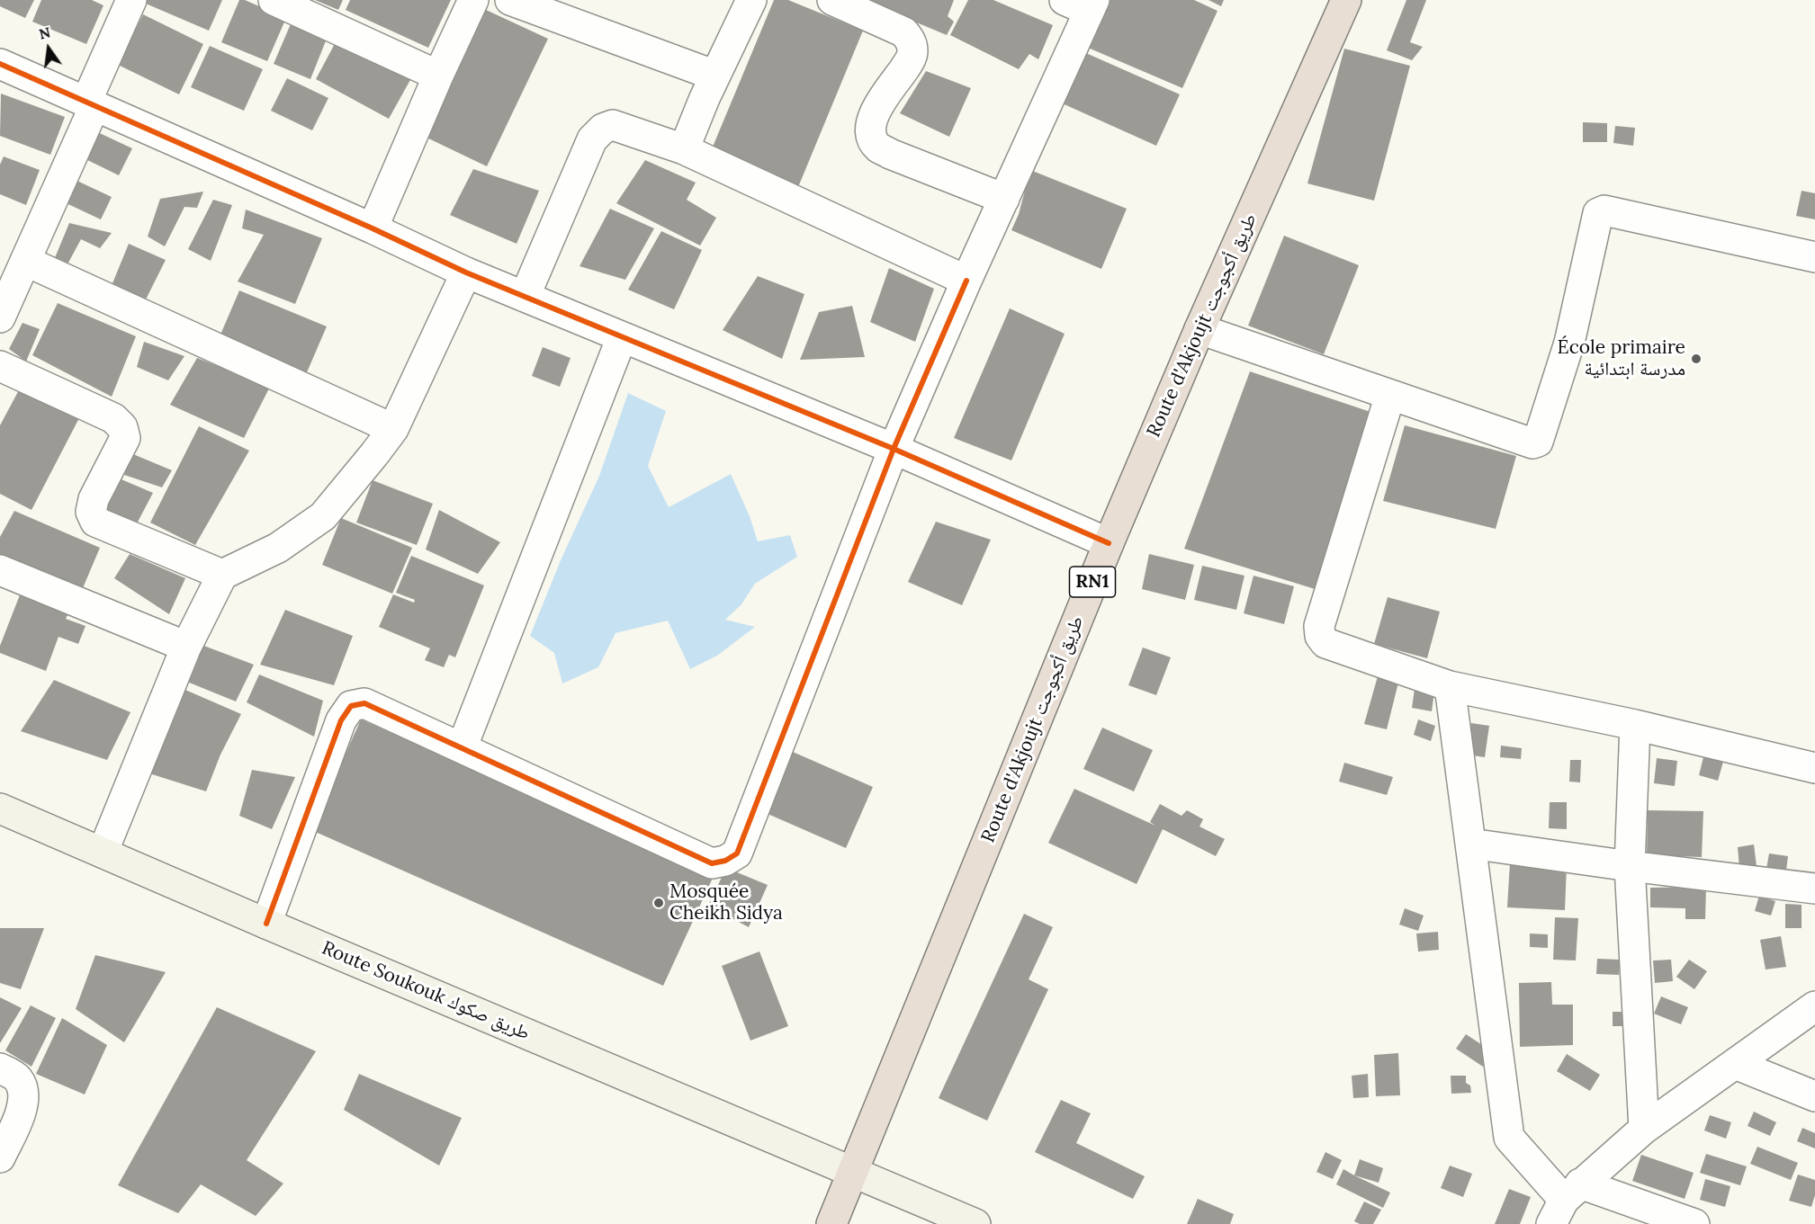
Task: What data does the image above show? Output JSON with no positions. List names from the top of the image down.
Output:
{
  "streets": {
    "highway": ["Route d'Akjoujt طريق أكجوجت", "RN1"],
    "street": ["Route Soukouk طريق صكوك"]
  },
  "crossings": [
    ["Route d'Akjoujt طريق أكجوجت", "Route Soukouk طريق صكوك"]
  ],
  "places": ["École primaire مدرسة ابتدائية", "Mosquée Cheikh Sidya"],
  "north": "top"
}
